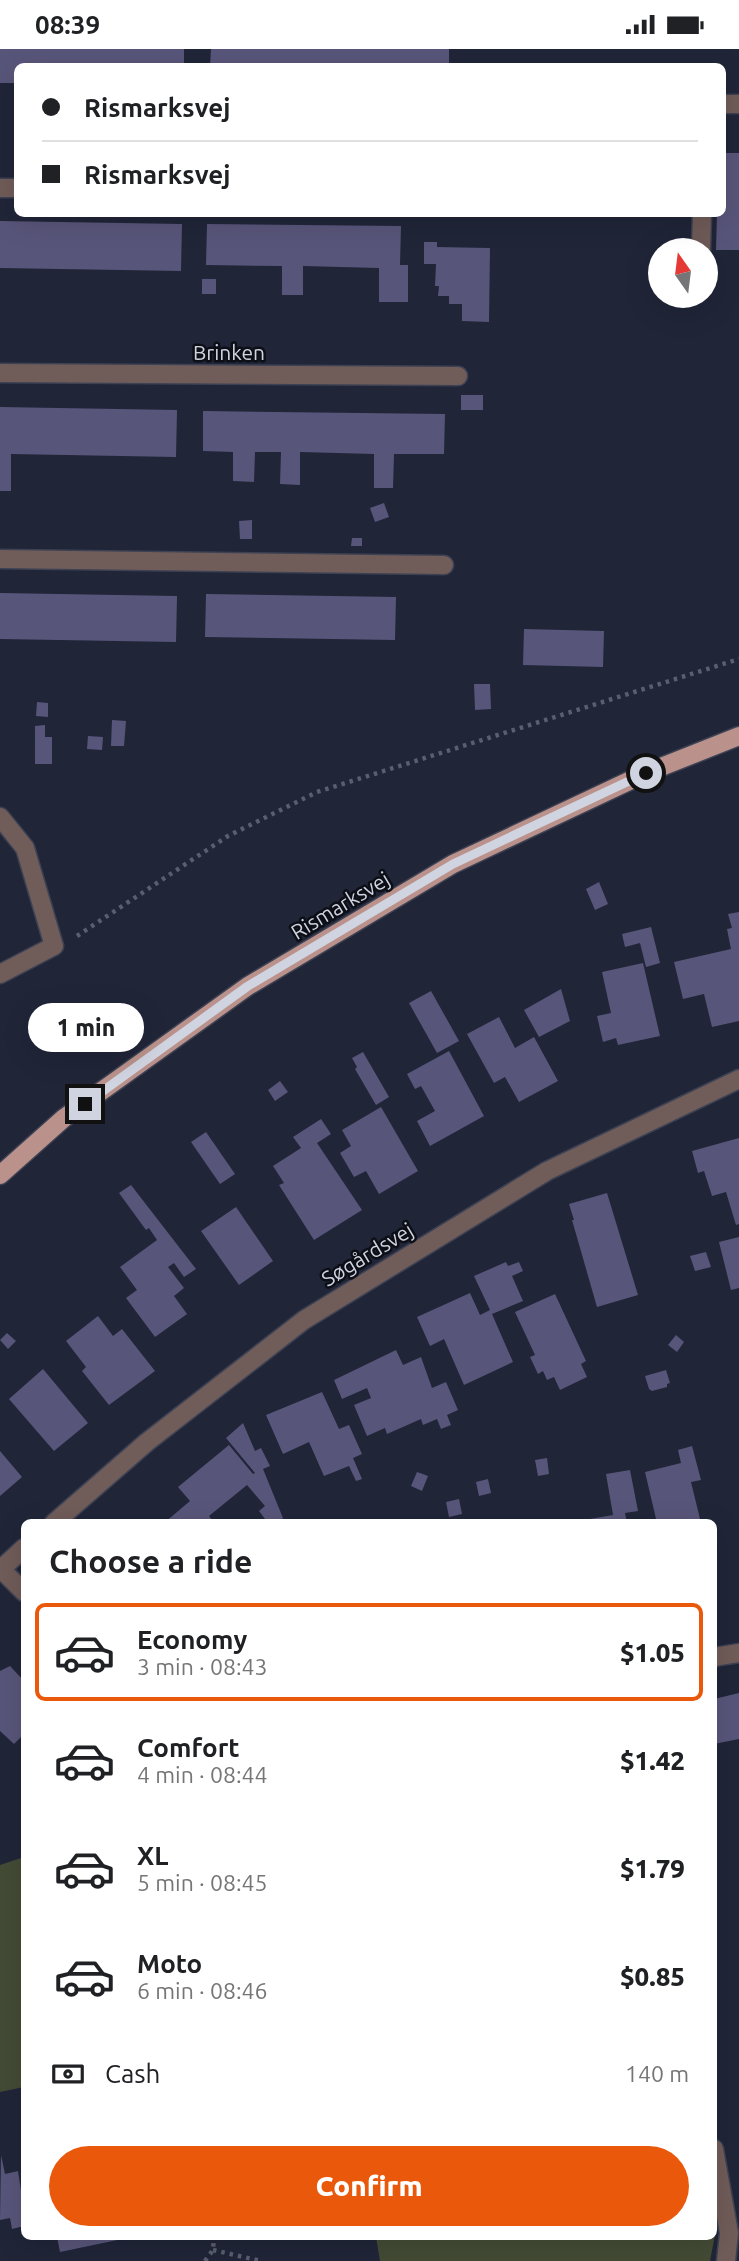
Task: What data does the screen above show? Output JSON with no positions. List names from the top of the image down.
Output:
{
  "streets": {
    "main road": ["Rismarksvej"],
    "street": ["Brinken", "Søgårdsvej"]
  },
  "north": "top",
  "page": {
    "status": "08:39",
    "banner": ["Rismarksvej", "Rismarksvej"],
    "bubble": "1 min",
    "heading": "Choose a ride",
    "list": [
      {
        "name": "Economy",
        "note": "3 min · 08:43",
        "value": "$1.05"
      },
      {
        "name": "Comfort",
        "note": "4 min · 08:44",
        "value": "$1.42"
      },
      {
        "name": "XL",
        "note": "5 min · 08:45",
        "value": "$1.79"
      },
      {
        "name": "Moto",
        "note": "6 min · 08:46",
        "value": "$0.85"
      }
    ],
    "pay": ["Cash", "140 m"],
    "buttons": "Confirm"
  }
}
